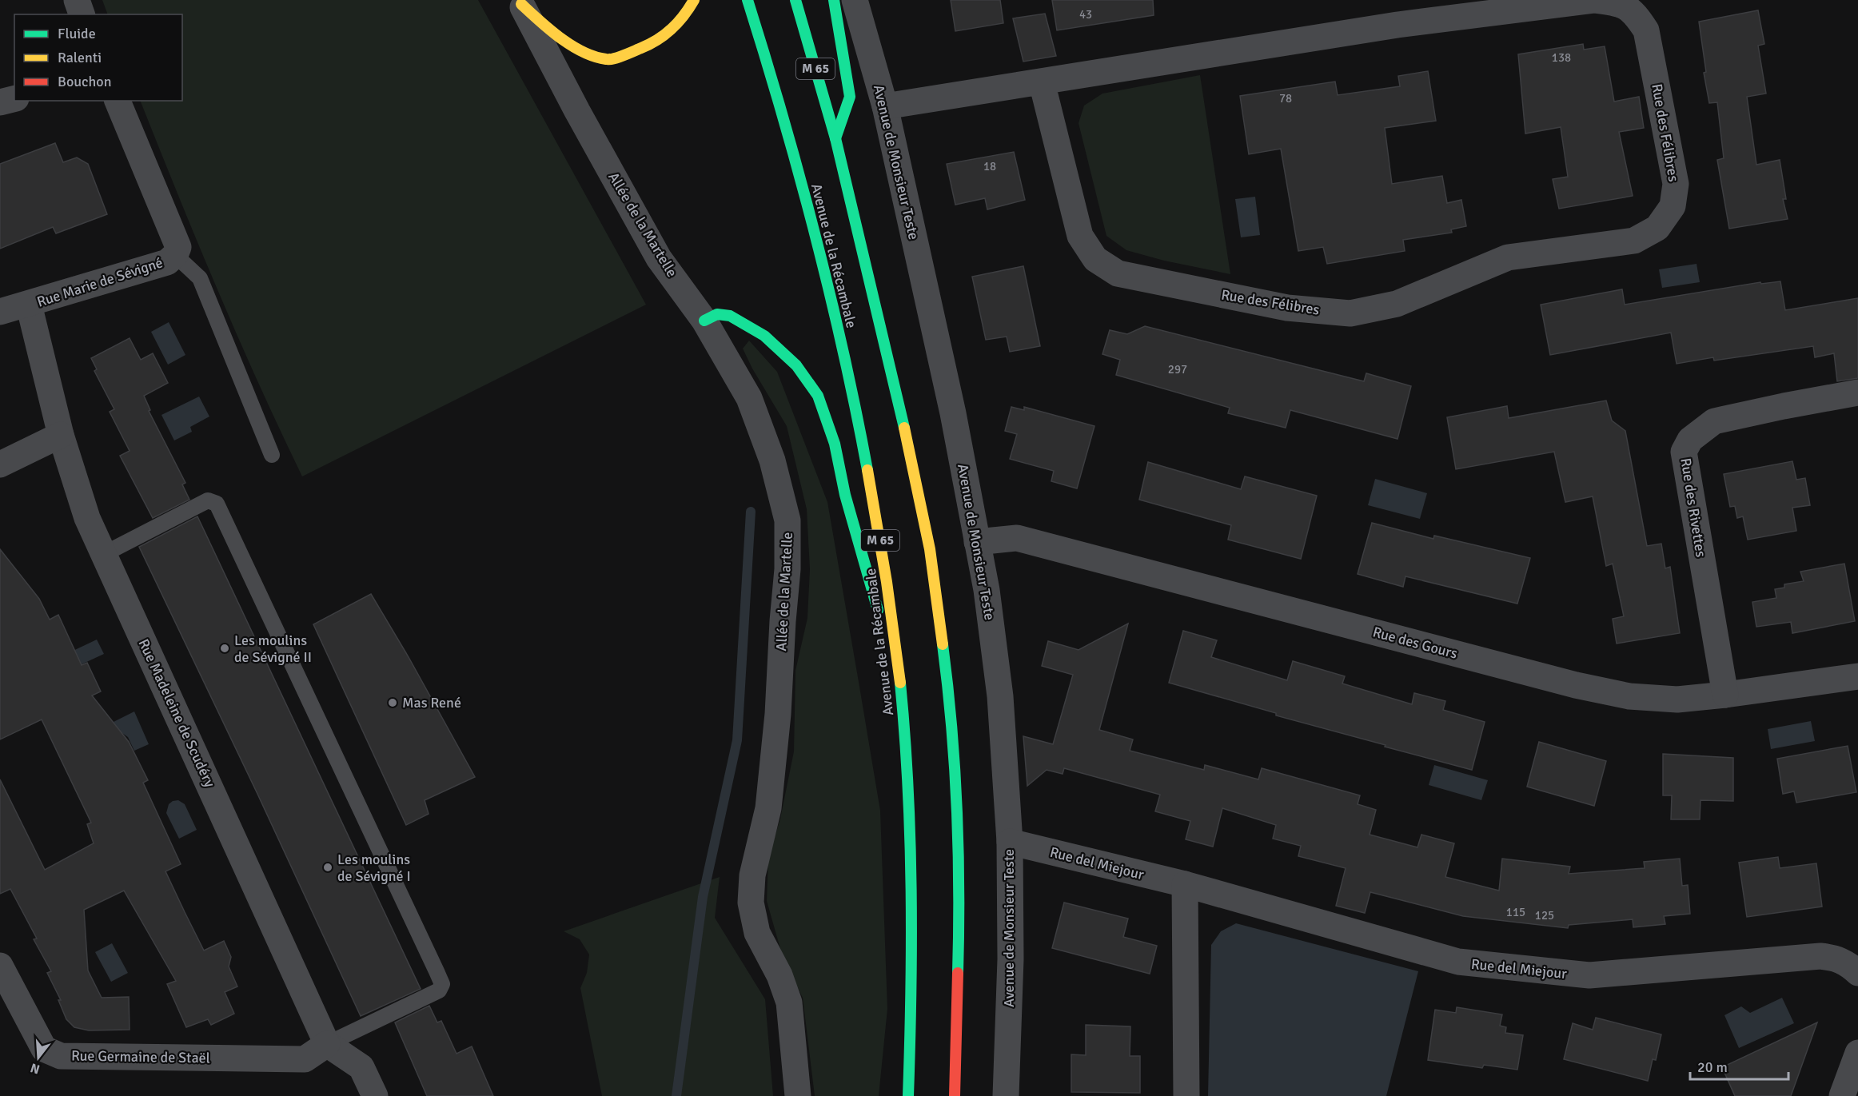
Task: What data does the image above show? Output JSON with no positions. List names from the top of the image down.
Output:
{
  "streets": {
    "main road": ["M 65", "Avenue de la Récambale"],
    "street": [
      "Rue des Félibres",
      "Avenue de Monsieur Teste",
      "Allée de la Martelle",
      "Rue Marie de Sévigné",
      "Rue des Rivettes",
      "Rue des Gours",
      "Rue Madeleine de Scudéry",
      "Rue del Miejour",
      "Rue Germaine de Staël"
    ]
  },
  "crossings": [
    ["Rue des Félibres", "Avenue de Monsieur Teste"],
    ["Avenue de Monsieur Teste", "Rue des Gours"],
    ["Avenue de Monsieur Teste", "Rue del Miejour"],
    ["Rue Marie de Sévigné", "Rue Madeleine de Scudéry"],
    ["Rue des Rivettes", "Rue des Gours"],
    ["Rue Madeleine de Scudéry", "Rue Germaine de Staël"]
  ],
  "places": ["Les moulins de Sévigné II", "Mas René", "Les moulins de Sévigné I"],
  "house_numbers": [
    "43",
    "138",
    "78",
    "18",
    "297",
    "115",
    "125"
  ],
  "legend": ["Fluide", "Ralenti", "Bouchon"],
  "scale_bar": "20 m",
  "north": "bottom"
}
